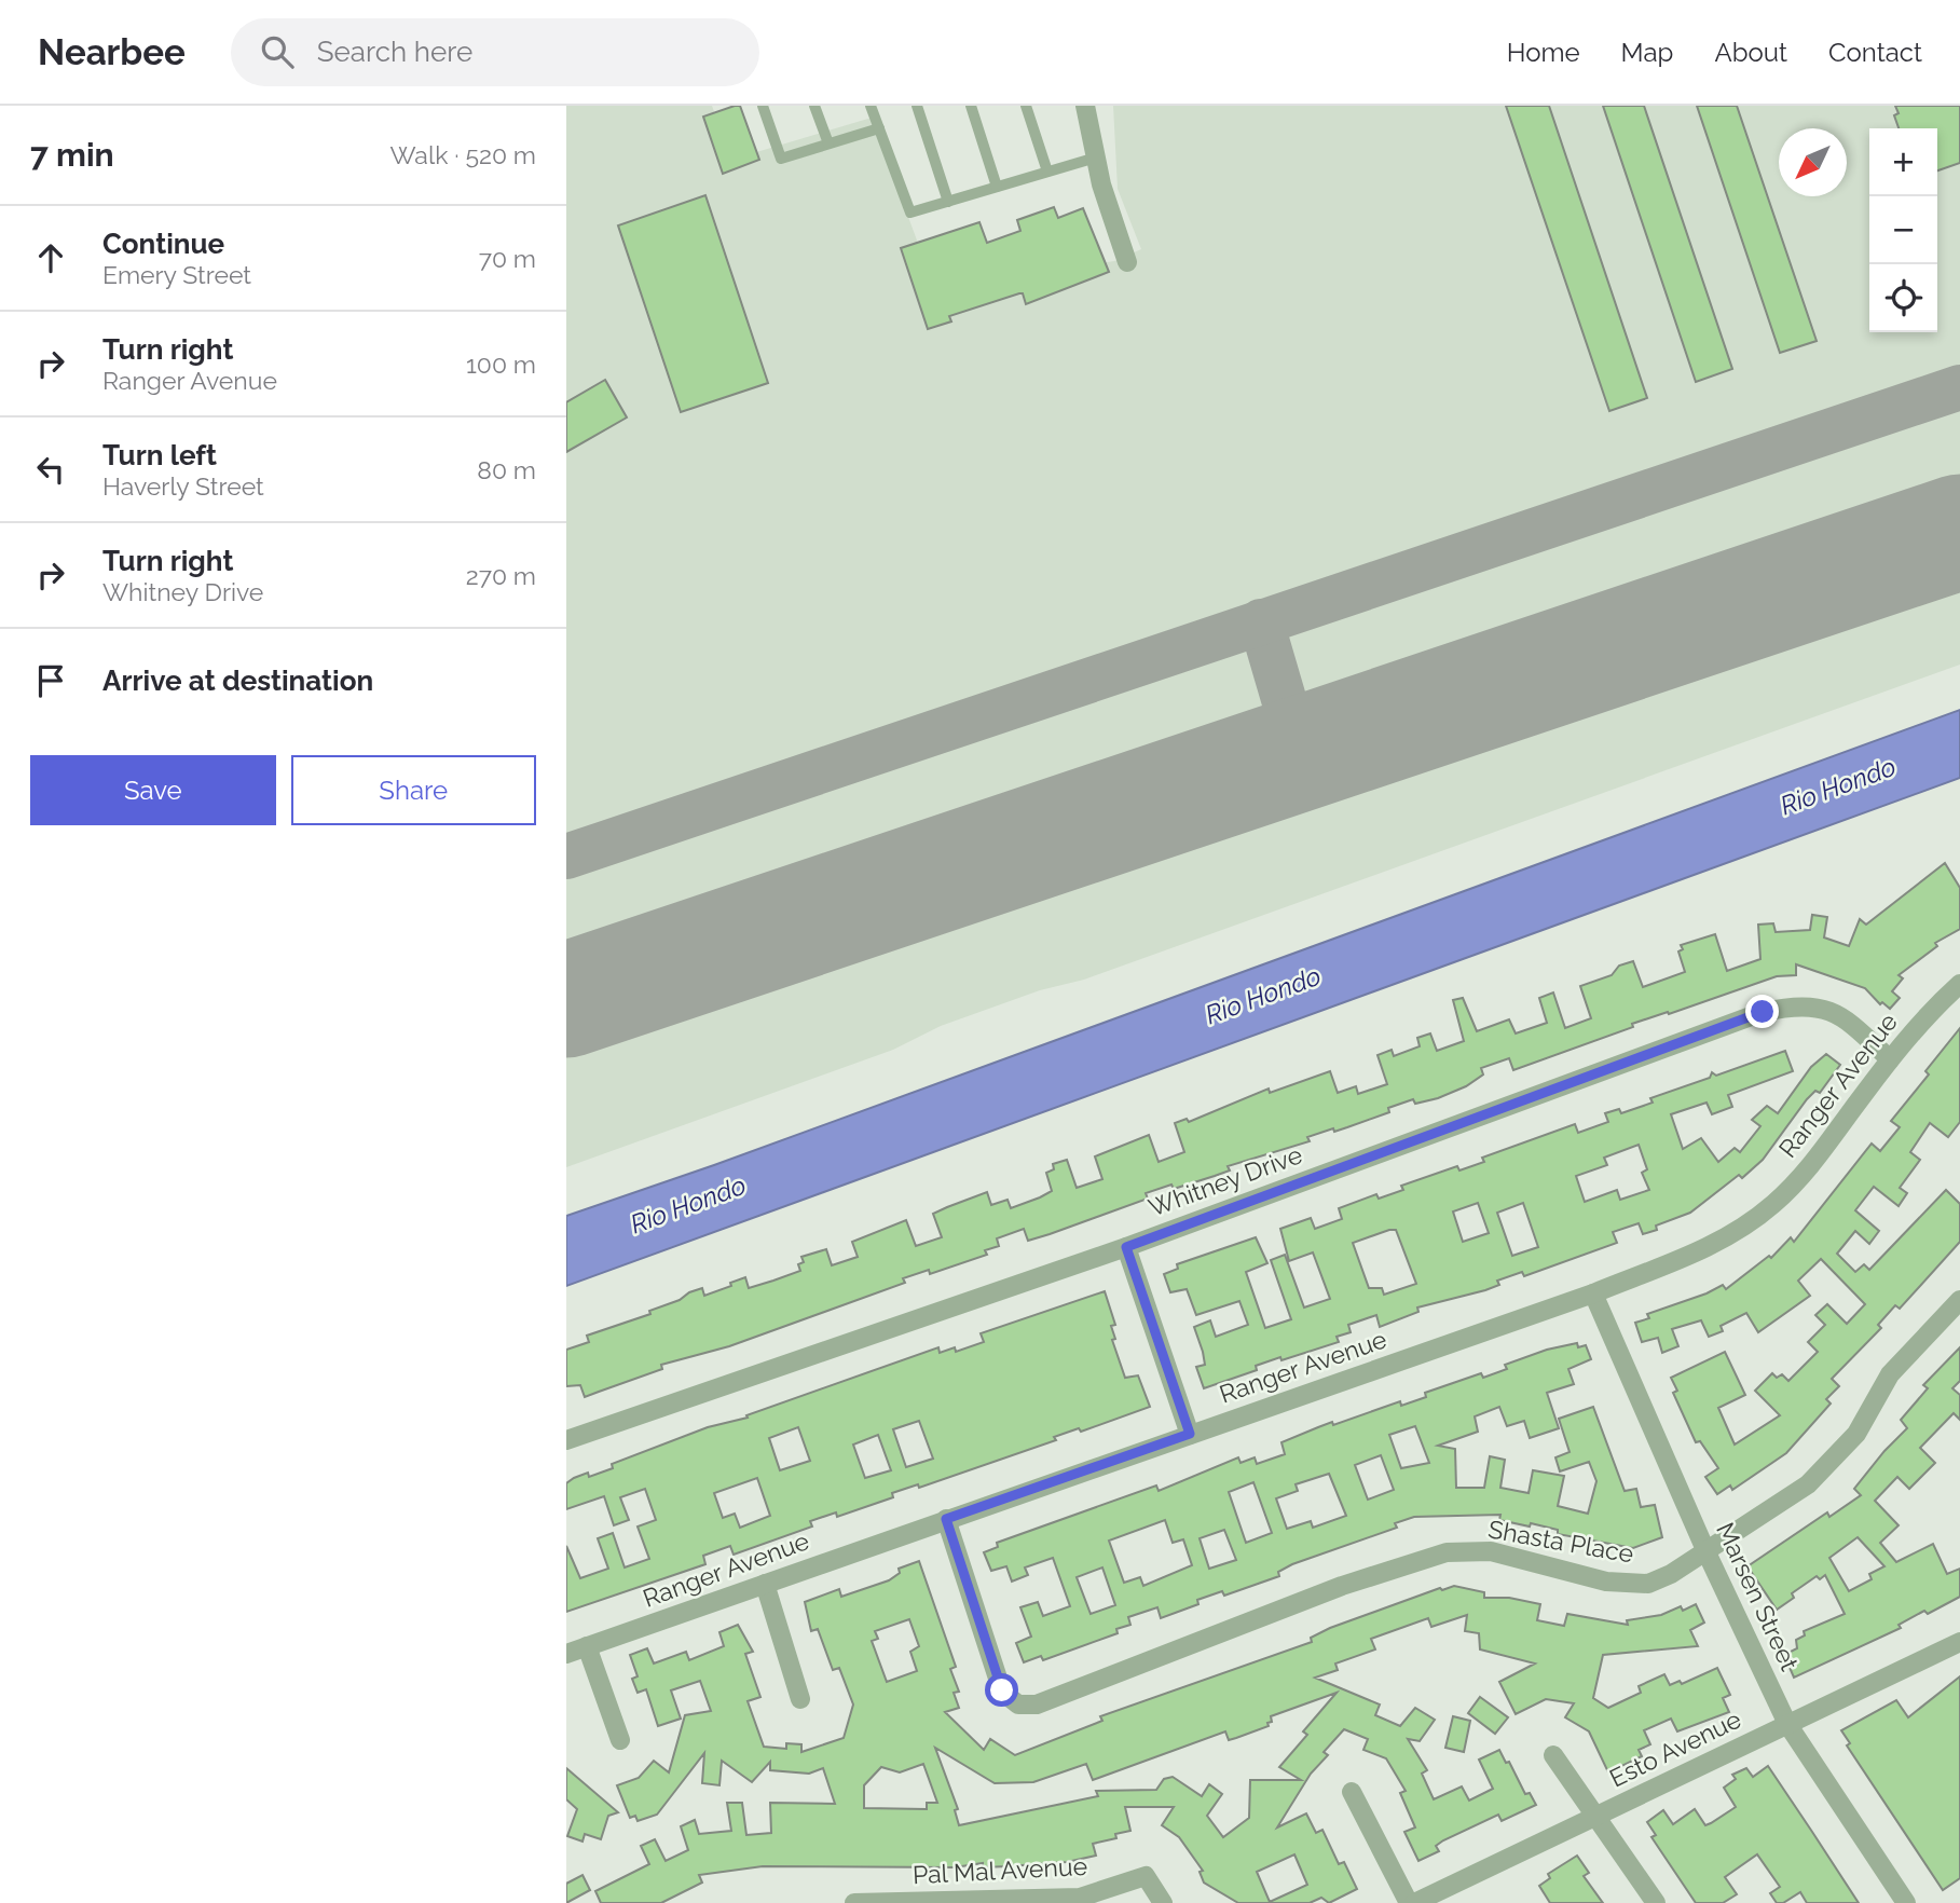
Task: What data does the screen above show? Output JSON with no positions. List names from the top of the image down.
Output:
{
  "streets": {
    "street": [
      "Ranger Avenue",
      "Whitney Drive",
      "Shasta Place",
      "Marsen Street",
      "Esto Avenue",
      "Pal Mal Avenue"
    ]
  },
  "crossings": [
    ["Ranger Avenue", "Whitney Drive"],
    ["Ranger Avenue", "Shasta Place"],
    ["Ranger Avenue", "Marsen Street"],
    ["Shasta Place", "Marsen Street"],
    ["Marsen Street", "Esto Avenue"]
  ],
  "water": ["Rio Hondo"],
  "north": "bottom left",
  "page": {
    "header": "Nearbee",
    "search": "Search here",
    "nav": [
      "Home",
      "Map",
      "About",
      "Contact"
    ],
    "heading": ["7 min", "Walk · 520 m"],
    "map_buttons": ["+", "−"],
    "list": [
      ["Continue", "Emery Street", "70 m"],
      ["Turn right", "Ranger Avenue", "100 m"],
      ["Turn left", "Haverly Street", "80 m"],
      ["Turn right", "Whitney Drive", "270 m"],
      "Arrive at destination"
    ],
    "buttons": ["Save", "Share"]
  }
}
